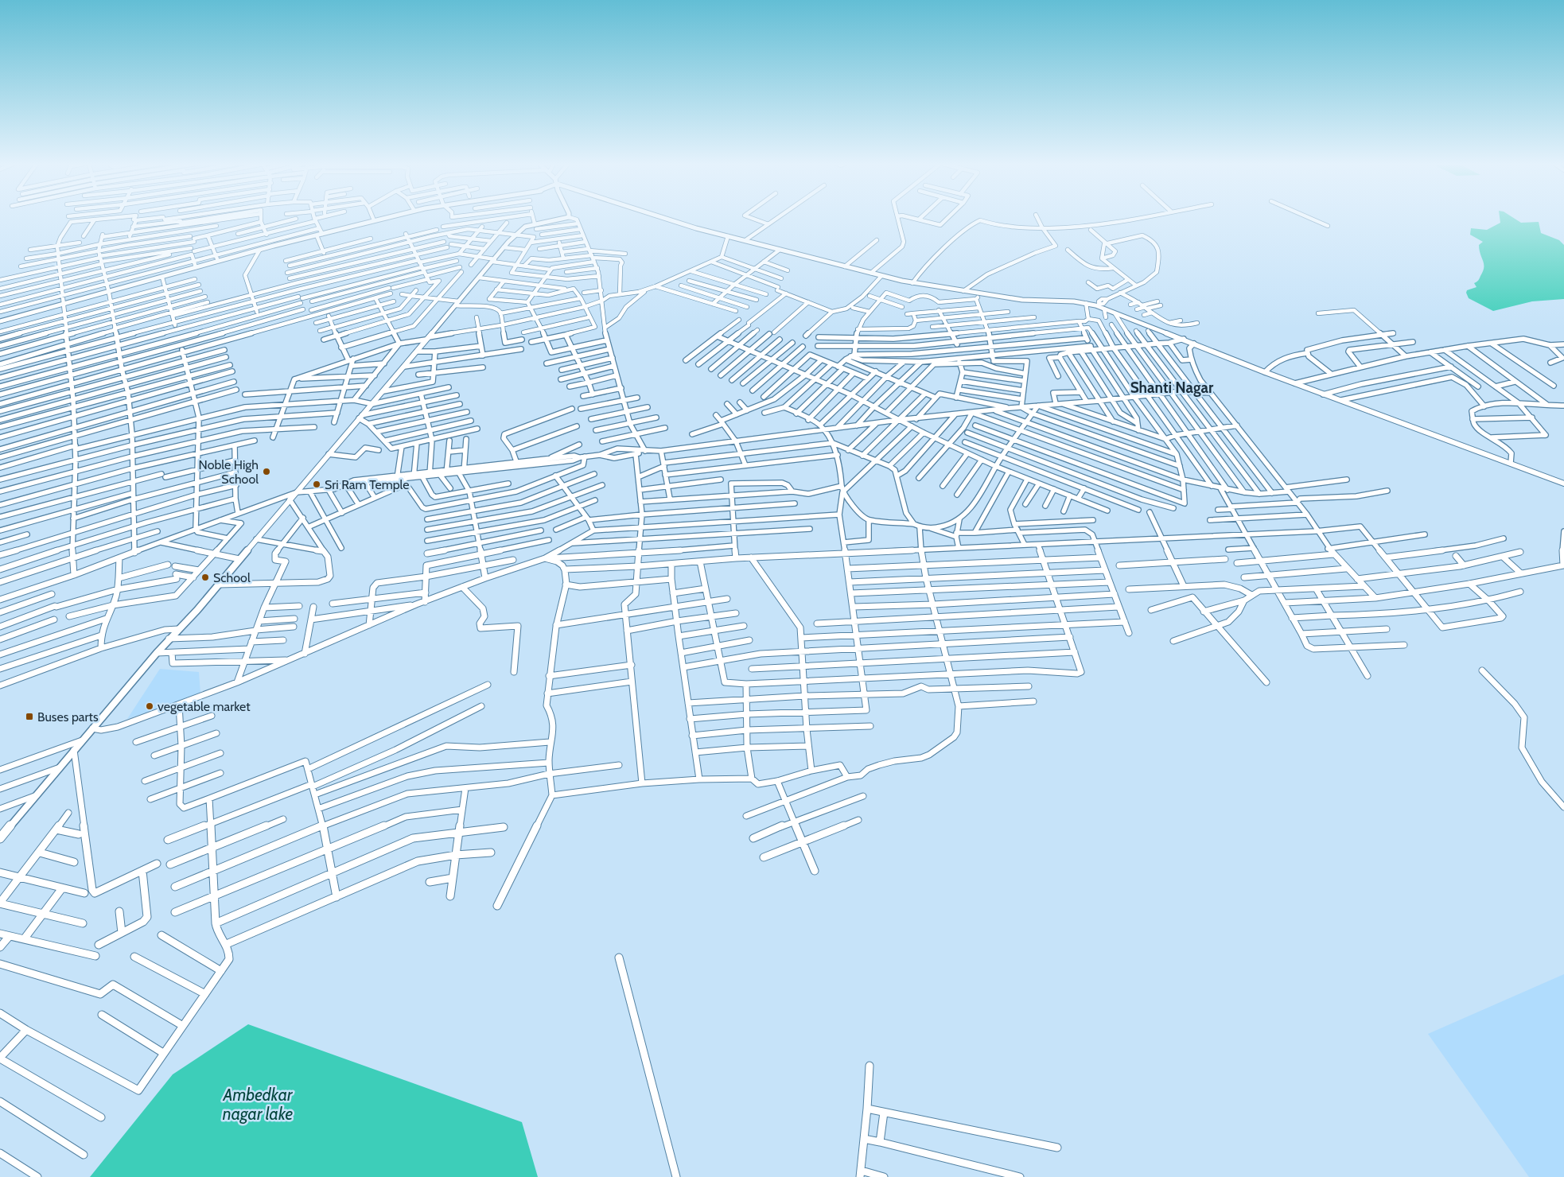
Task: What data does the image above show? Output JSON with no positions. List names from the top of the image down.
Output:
{
  "districts": ["Shanti Nagar"],
  "water": ["Ambedkar nagar lake"],
  "places": {
    "other": [
      "Noble High School",
      "Sri Ram Temple",
      "School",
      "vegetable market"
    ],
    "transit": ["Buses parts"]
  }
}
